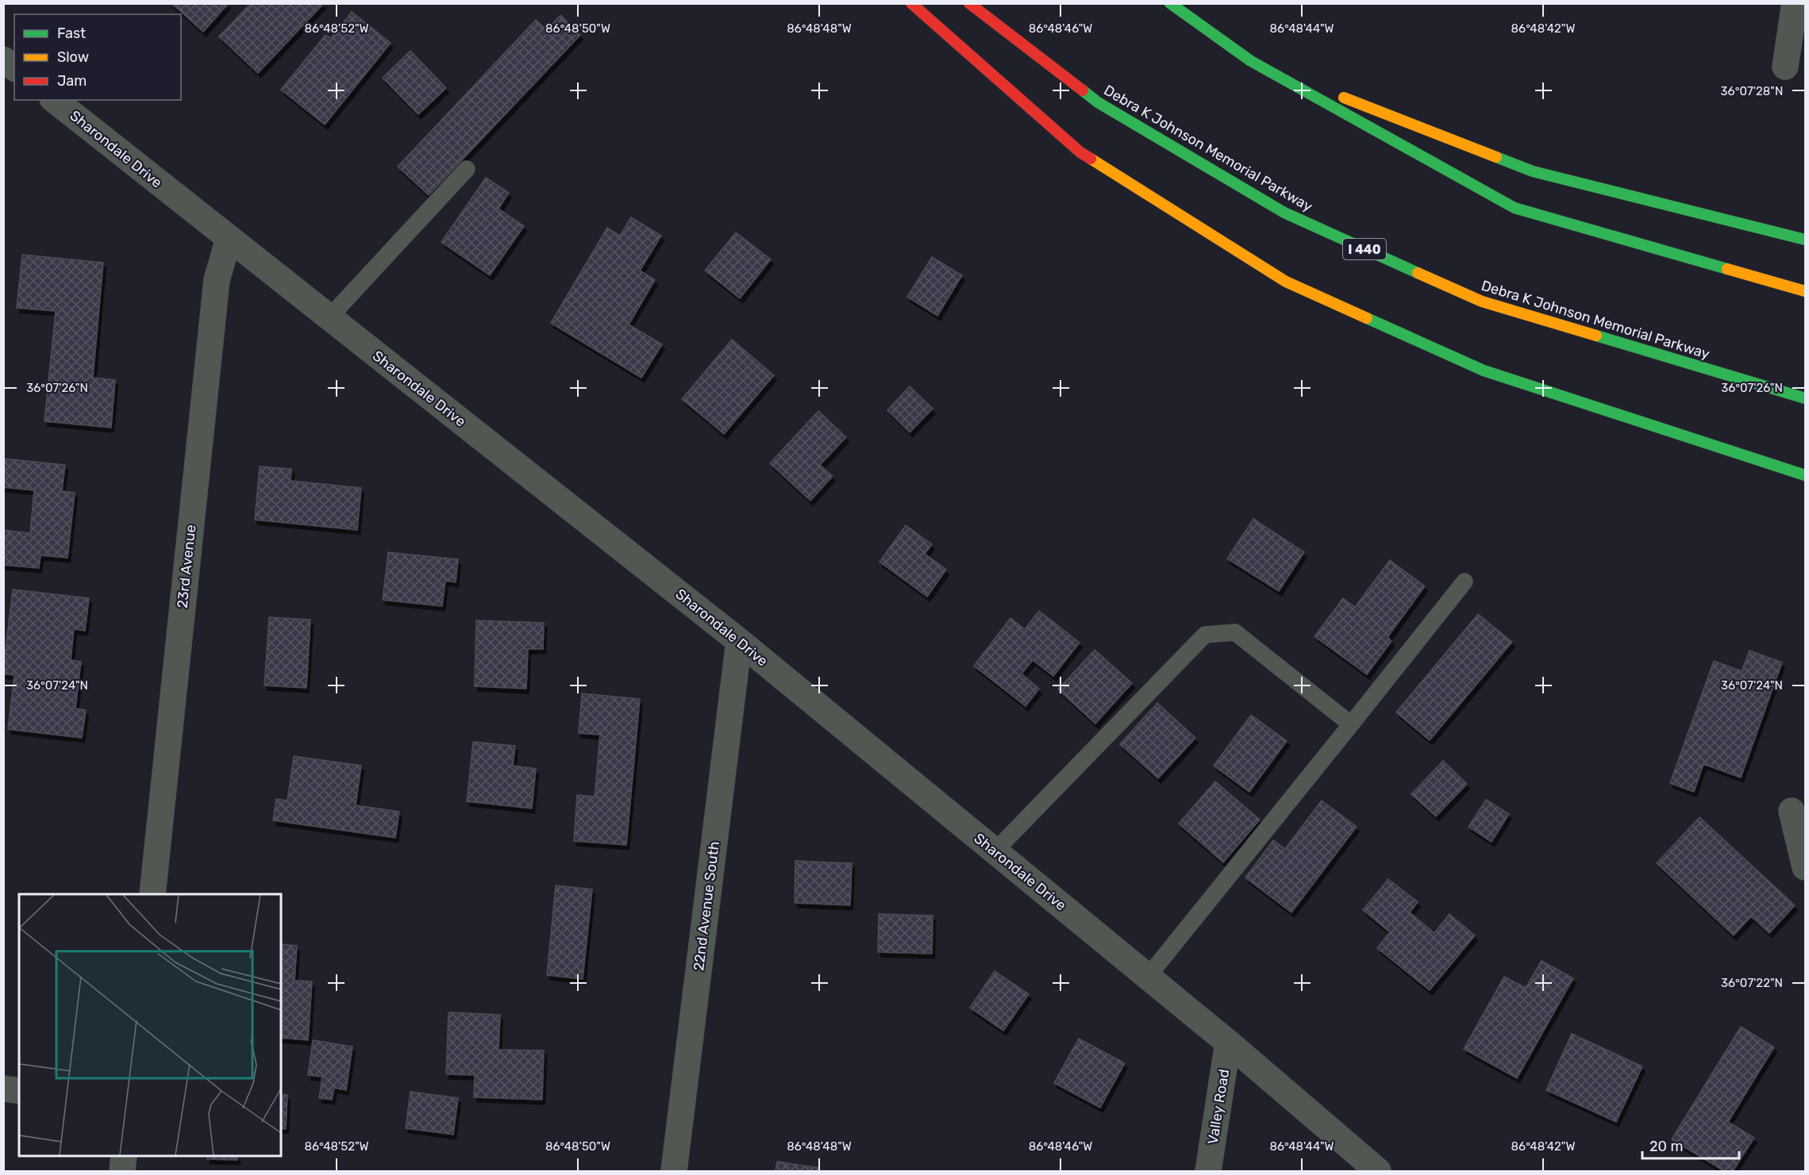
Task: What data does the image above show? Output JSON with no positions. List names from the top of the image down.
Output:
{
  "streets": {
    "highway": ["Debra K Johnson Memorial Parkway", "I 440"],
    "street": [
      "Sharondale Drive",
      "23rd Avenue",
      "22nd Avenue South",
      "Valley Road"
    ]
  },
  "crossings": [
    ["Sharondale Drive", "23rd Avenue"],
    ["Sharondale Drive", "22nd Avenue South"],
    ["Sharondale Drive", "Valley Road"]
  ],
  "legend": ["Fast", "Slow", "Jam"],
  "scale_bar": "20 m",
  "coordinates": [
    "86°48'52\"W",
    "86°48'50\"W",
    "86°48'48\"W",
    "86°48'46\"W",
    "86°48'44\"W",
    "86°48'42\"W",
    "36°07'28\"N",
    "36°07'26\"N",
    "36°07'24\"N",
    "36°07'22\"N"
  ]
}
